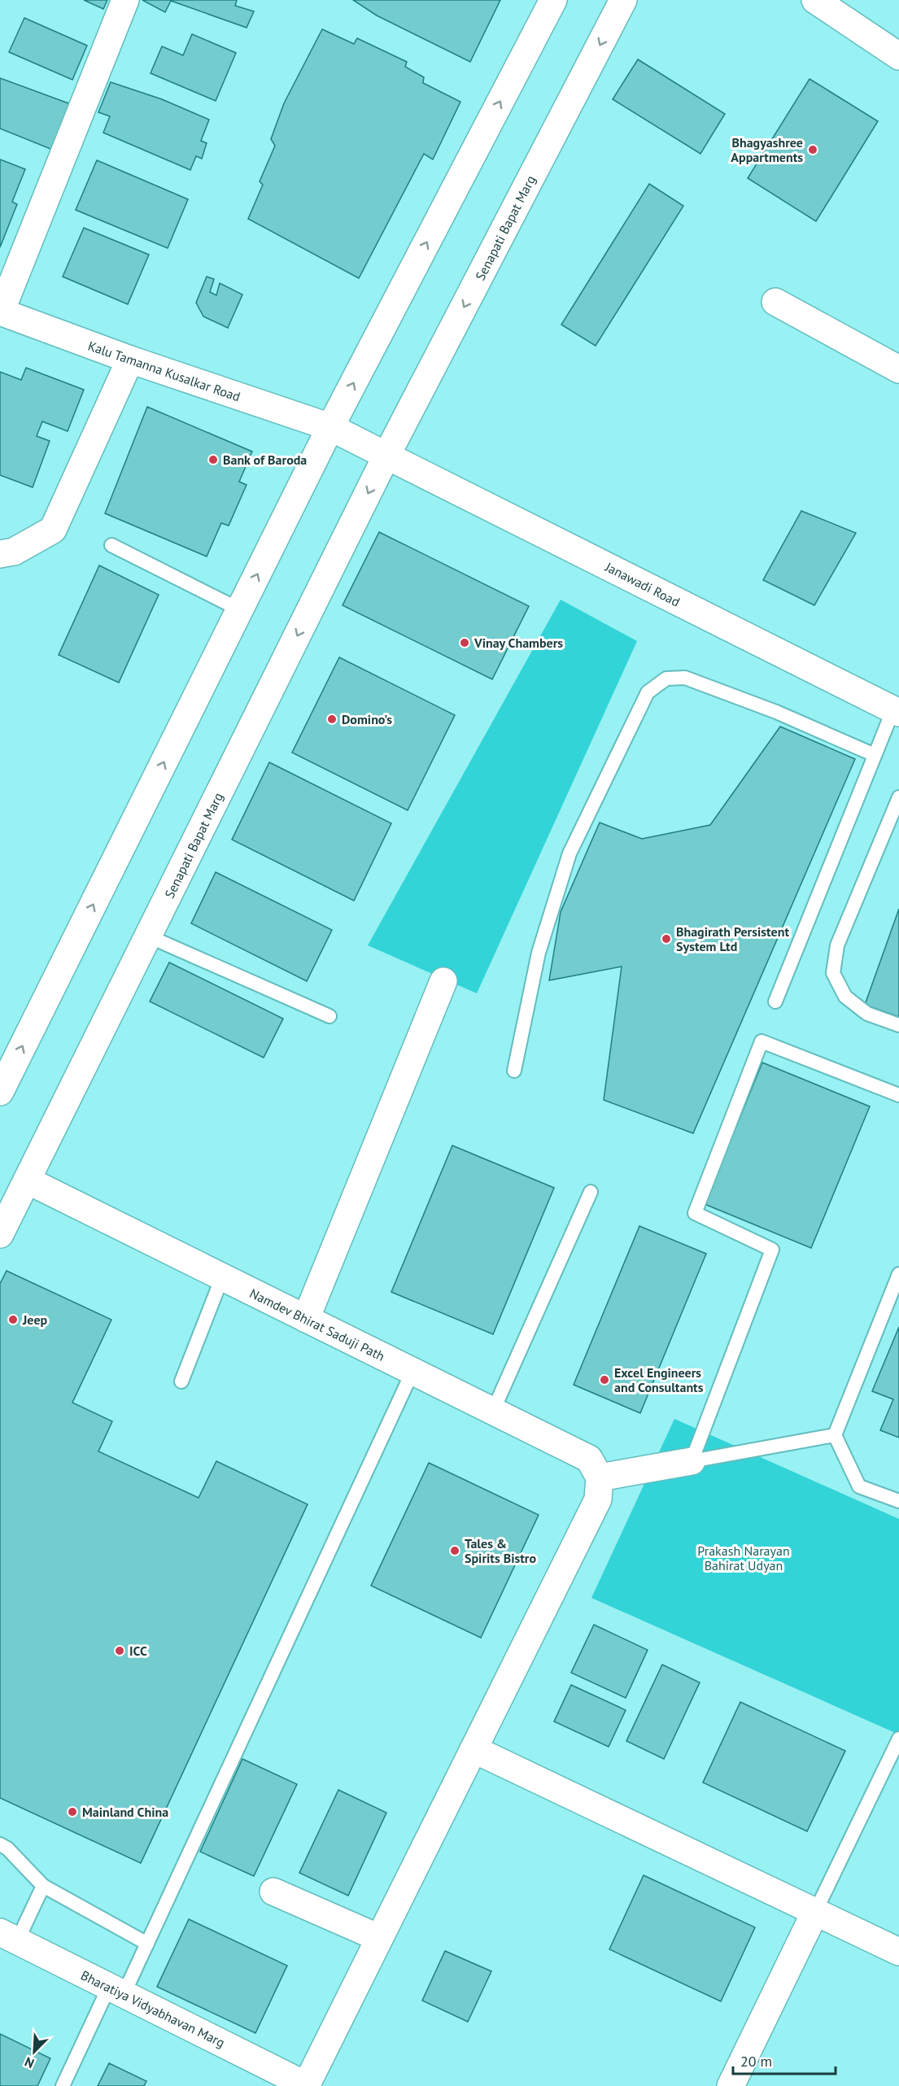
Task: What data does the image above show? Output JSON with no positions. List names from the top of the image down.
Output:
{
  "streets": {
    "street": [
      "Senapati Bapat Marg",
      "Kalu Tamanna Kusalkar Road",
      "Janawadi Road",
      "Namdev Bhirat Saduji Path",
      "Bharatiya Vidyabhavan Marg"
    ]
  },
  "crossings": [
    ["Senapati Bapat Marg", "Janawadi Road"],
    ["Senapati Bapat Marg", "Namdev Bhirat Saduji Path"]
  ],
  "parks": ["Prakash Narayan Bahirat Udyan"],
  "places": [
    "Bhagyashree Appartments",
    "Bank of Baroda",
    "Vinay Chambers",
    "Domino's",
    "Bhagirath Persistent System Ltd",
    "Jeep",
    "Excel Engineers and Consultants",
    "Tales & Spirits Bistro",
    "ICC",
    "Mainland China"
  ],
  "scale_bar": "20 m",
  "north": "bottom left"
}
